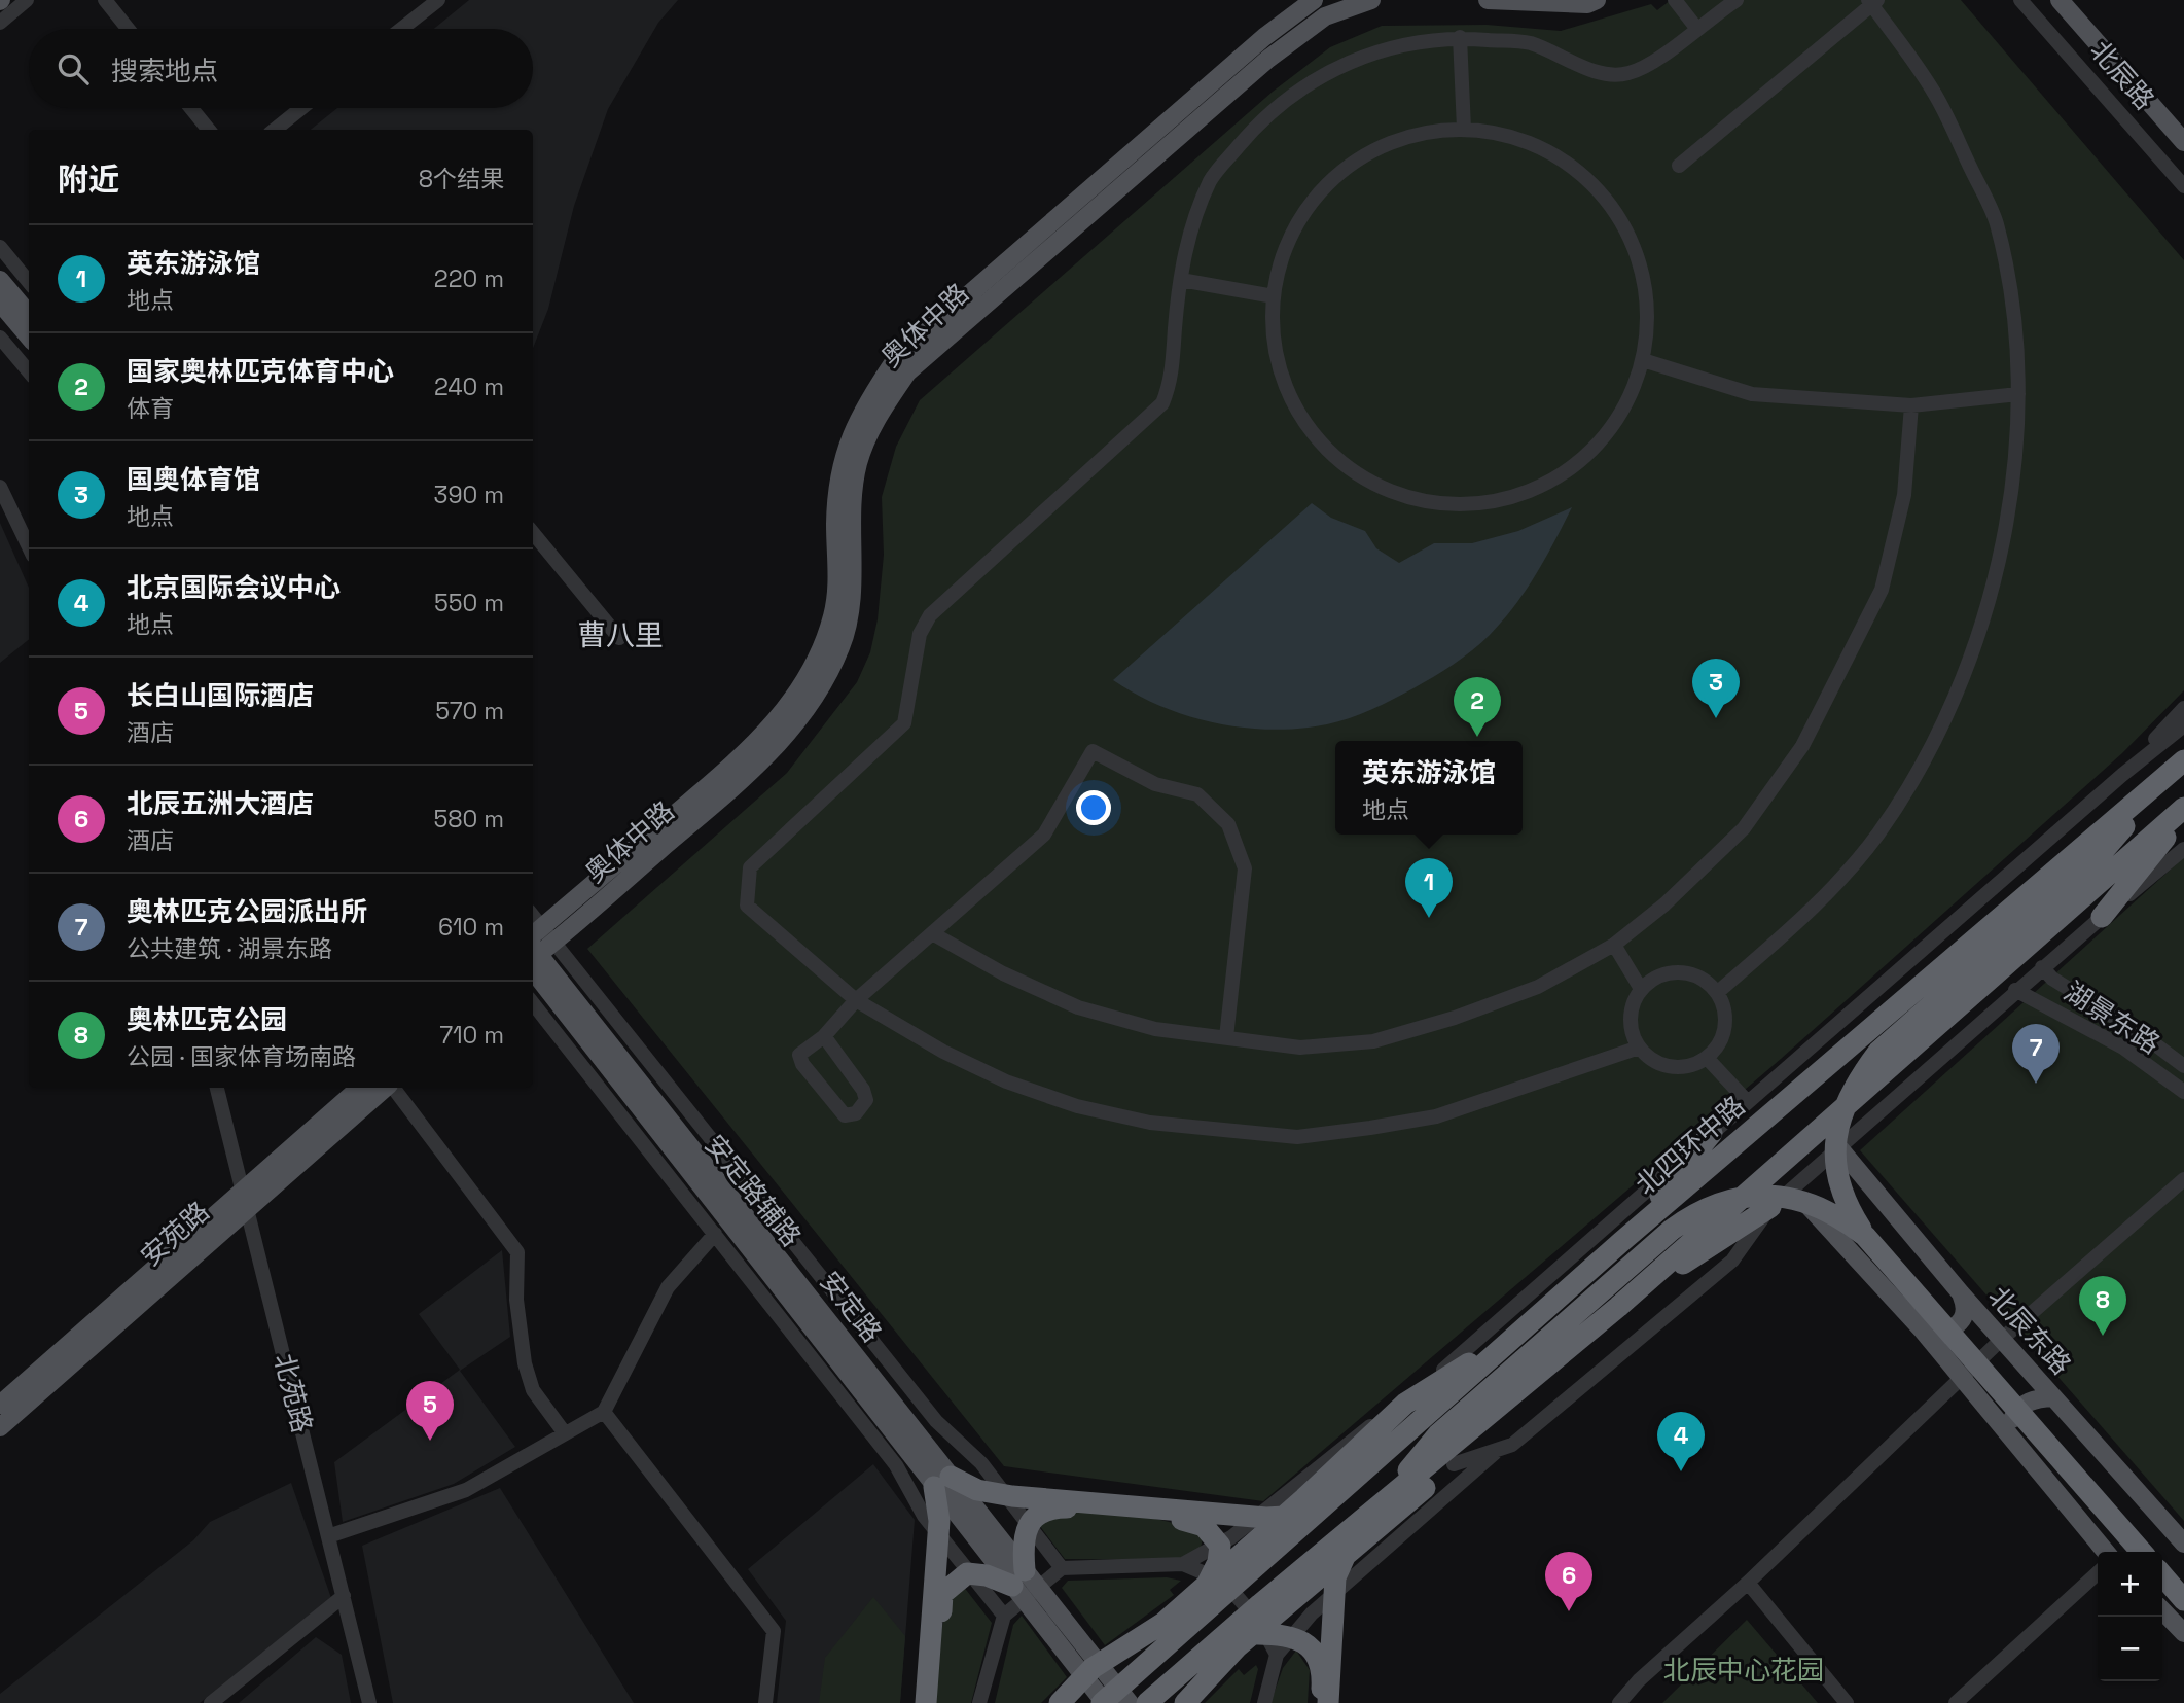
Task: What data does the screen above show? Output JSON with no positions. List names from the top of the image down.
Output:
{
  "streets": {
    "highway": ["北四环中路"],
    "main road": [
      "北辰路",
      "奥体中路",
      "安苑路",
      "安定路",
      "北辰东路"
    ],
    "street": ["湖景东路", "安定路辅路", "北苑路"]
  },
  "crossings": [
    ["奥体中路", "安定路辅路"],
    ["奥体中路", "安定路"],
    ["安定路辅路", "安定路"],
    ["安苑路", "北苑路"]
  ],
  "districts": ["曹八里"],
  "parks": ["北辰中心花园"],
  "page": {
    "search": "搜索地点",
    "heading": ["附近", "8个结果"],
    "list": [
      {
        "mark": "1",
        "name": "英东游泳馆",
        "note": "地点",
        "value": "220 m"
      },
      {
        "mark": "2",
        "name": "国家奥林匹克体育中心",
        "note": "体育",
        "value": "240 m"
      },
      {
        "mark": "3",
        "name": "国奥体育馆",
        "note": "地点",
        "value": "390 m"
      },
      {
        "mark": "4",
        "name": "北京国际会议中心",
        "note": "地点",
        "value": "550 m"
      },
      {
        "mark": "5",
        "name": "长白山国际酒店",
        "note": "酒店",
        "value": "570 m"
      },
      {
        "mark": "6",
        "name": "北辰五洲大酒店",
        "note": "酒店",
        "value": "580 m"
      },
      {
        "mark": "7",
        "name": "奥林匹克公园派出所",
        "note": "公共建筑 · 湖景东路",
        "value": "610 m"
      },
      {
        "mark": "8",
        "name": "奥林匹克公园",
        "note": "公园 · 国家体育场南路",
        "value": "710 m"
      }
    ],
    "pins": [
      "3",
      "2",
      "1",
      "7",
      "8",
      "5",
      "4",
      "6"
    ],
    "popup": ["英东游泳馆", "地点"],
    "map_buttons": ["+", "−"]
  }
}
